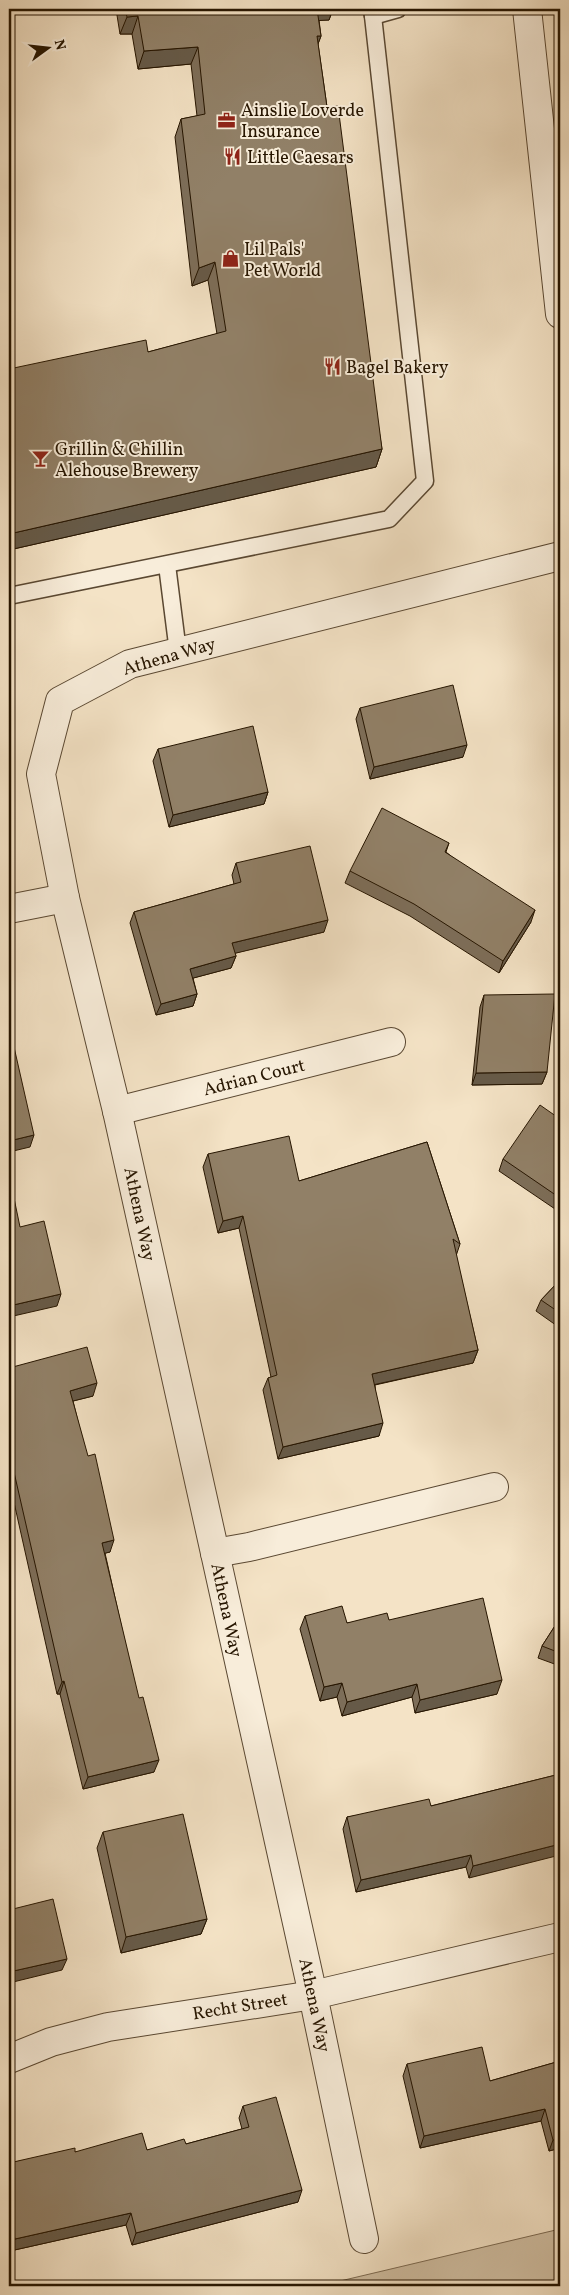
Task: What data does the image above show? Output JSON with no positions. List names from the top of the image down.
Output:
{
  "streets": {
    "street": ["Athena Way", "Adrian Court", "Recht Street"]
  },
  "crossings": [
    ["Athena Way", "Adrian Court"],
    ["Athena Way", "Recht Street"]
  ],
  "places": {
    "office": ["Ainslie Loverde Insurance"],
    "restaurant": ["Little Caesars", "Bagel Bakery"],
    "shop": ["Lil Pals' Pet World"],
    "bar": ["Grillin & Chillin Alehouse Brewery"]
  },
  "north": "right"
}
